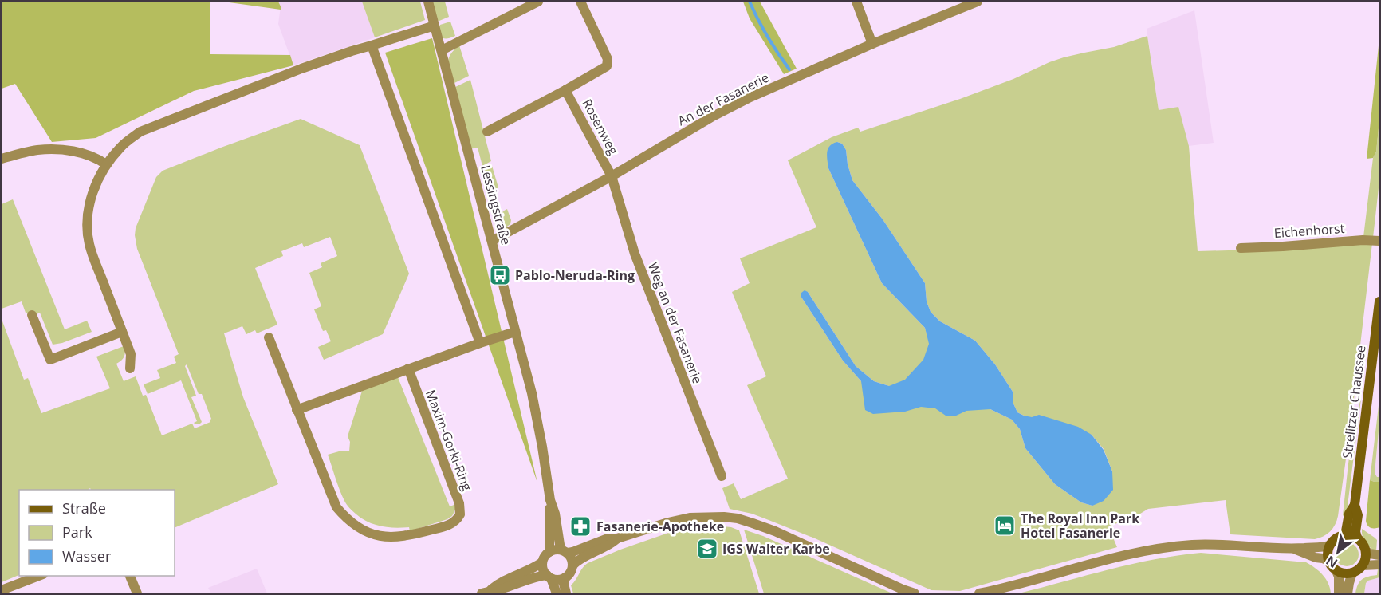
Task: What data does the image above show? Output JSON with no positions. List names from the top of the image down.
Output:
{
  "streets": {
    "main road": ["Strelitzer Chaussee"],
    "street": [
      "An der Fasanerie",
      "Rosenweg",
      "Lessingstraße",
      "Eichenhorst",
      "Weg an der Fasanerie",
      "Maxim-Gorki-Ring"
    ]
  },
  "crossings": [
    ["An der Fasanerie", "Rosenweg"],
    ["An der Fasanerie", "Lessingstraße"],
    ["An der Fasanerie", "Weg an der Fasanerie"],
    ["Rosenweg", "Weg an der Fasanerie"]
  ],
  "places": {
    "bus stop": ["Pablo-Neruda-Ring"],
    "hotel": ["The Royal Inn Park Hotel Fasanerie"],
    "pharmacy": ["Fasanerie-Apotheke"],
    "school or university": ["IGS Walter Karbe"]
  },
  "legend": ["Straße", "Park", "Wasser"],
  "north": "bottom left"
}
